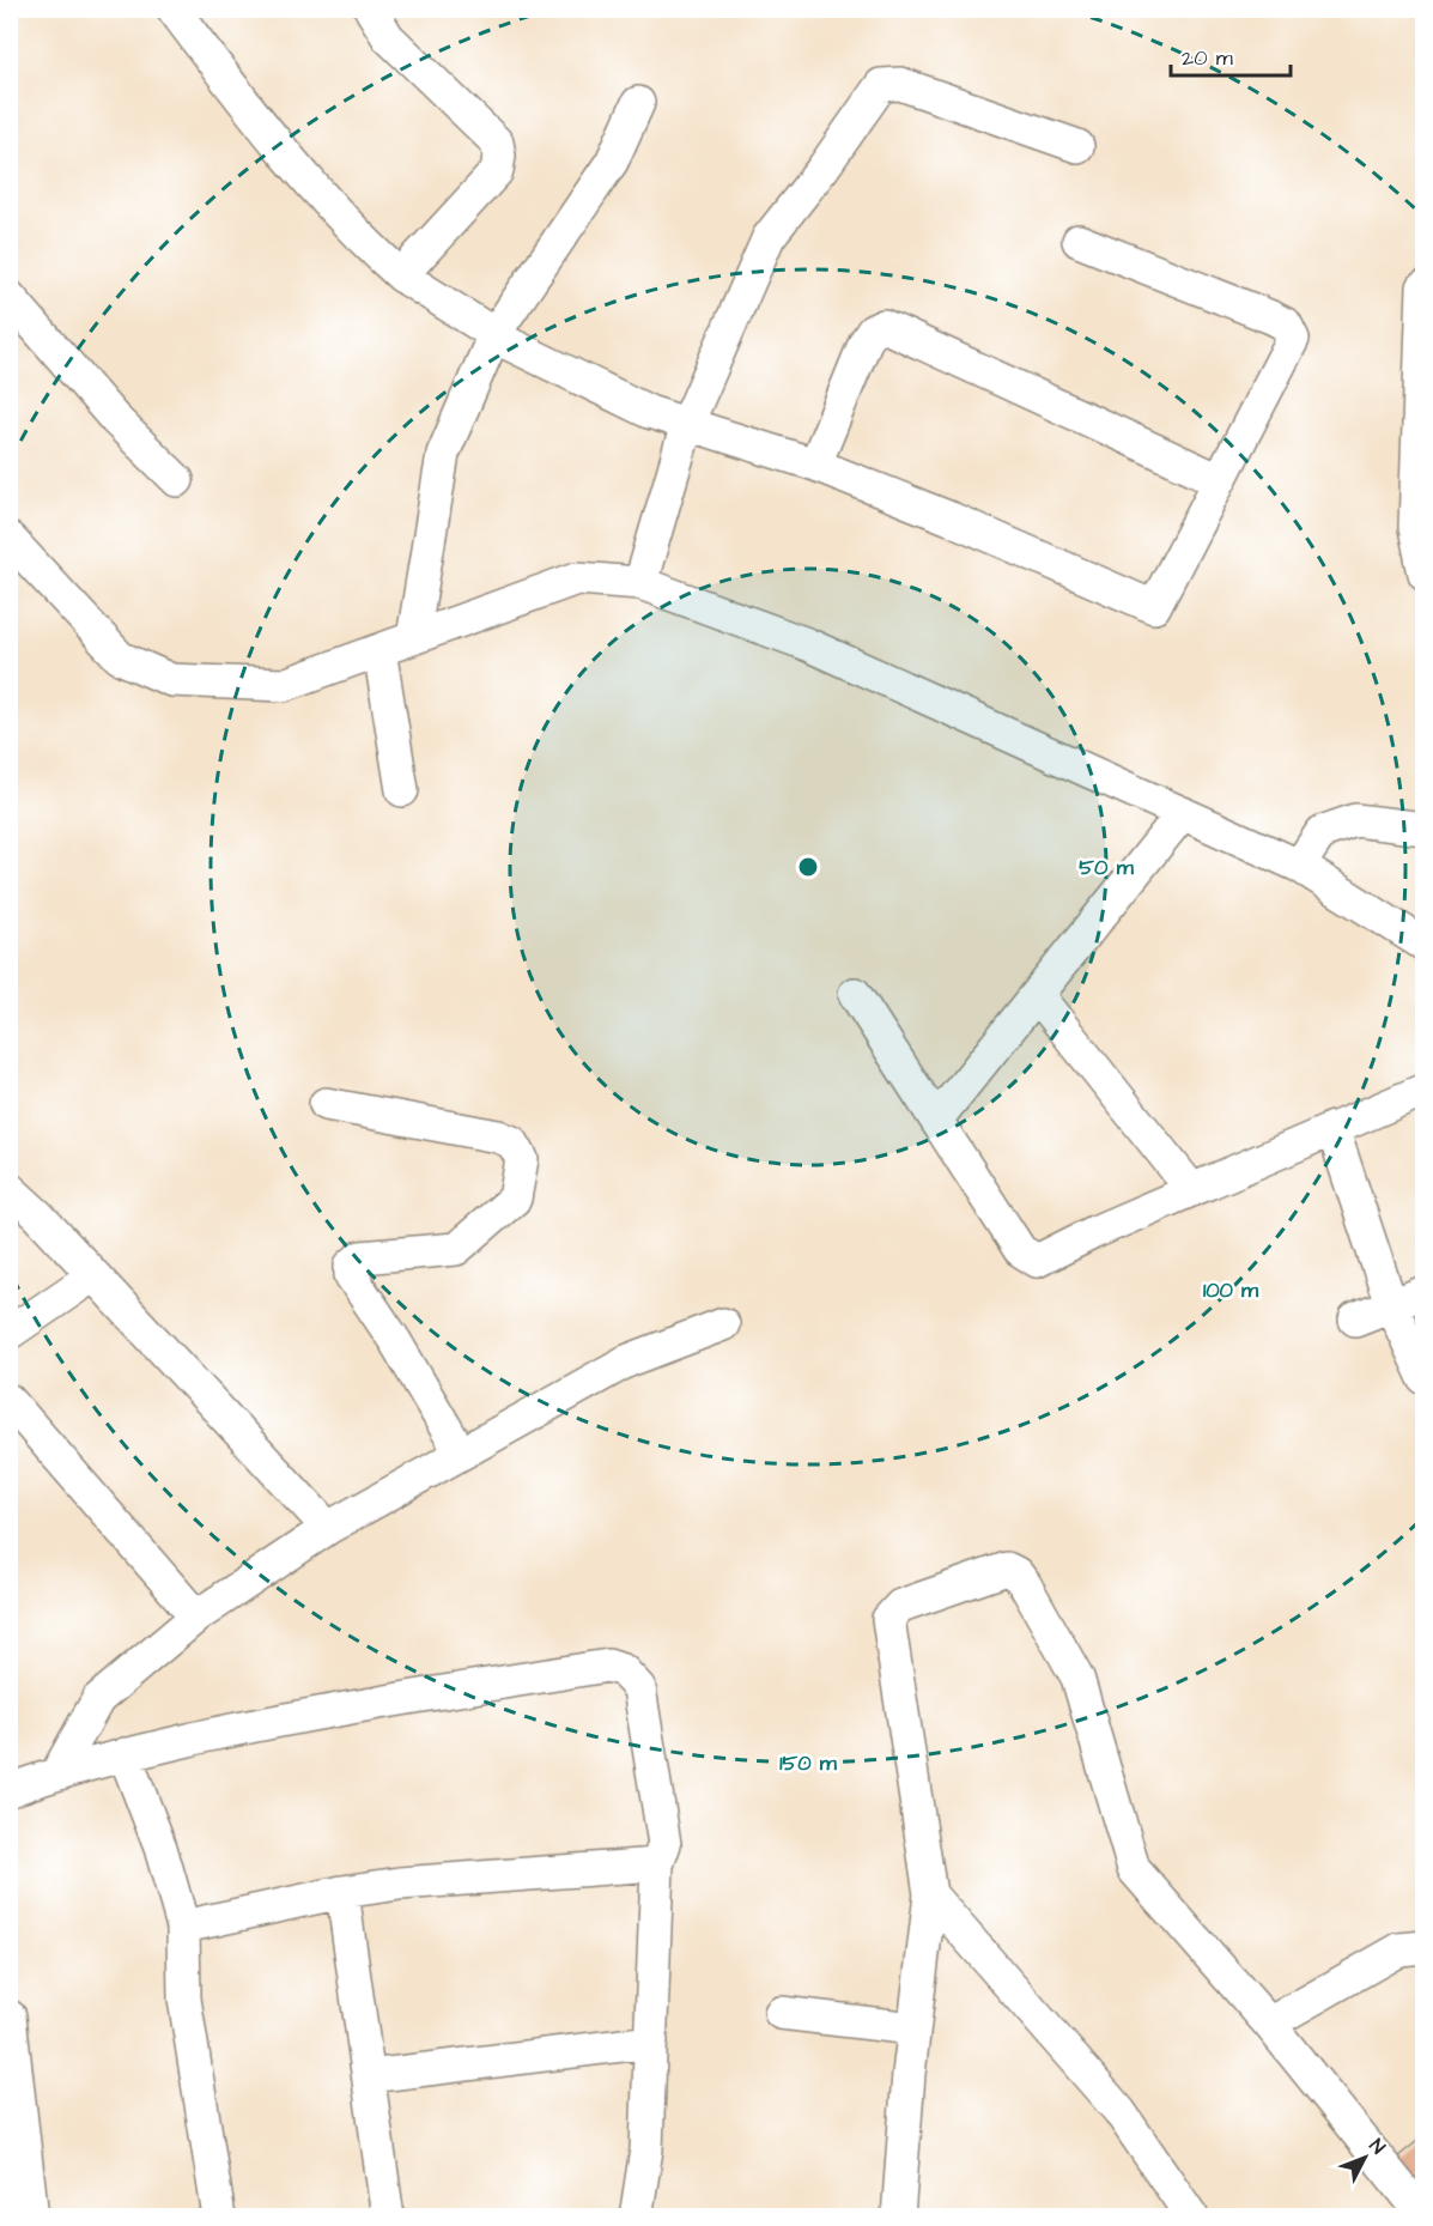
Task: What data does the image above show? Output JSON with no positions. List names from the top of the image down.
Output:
{
  "scale_bar": "20 m",
  "north": "top right",
  "rings": ["50 m", "100 m", "150 m"]
}
